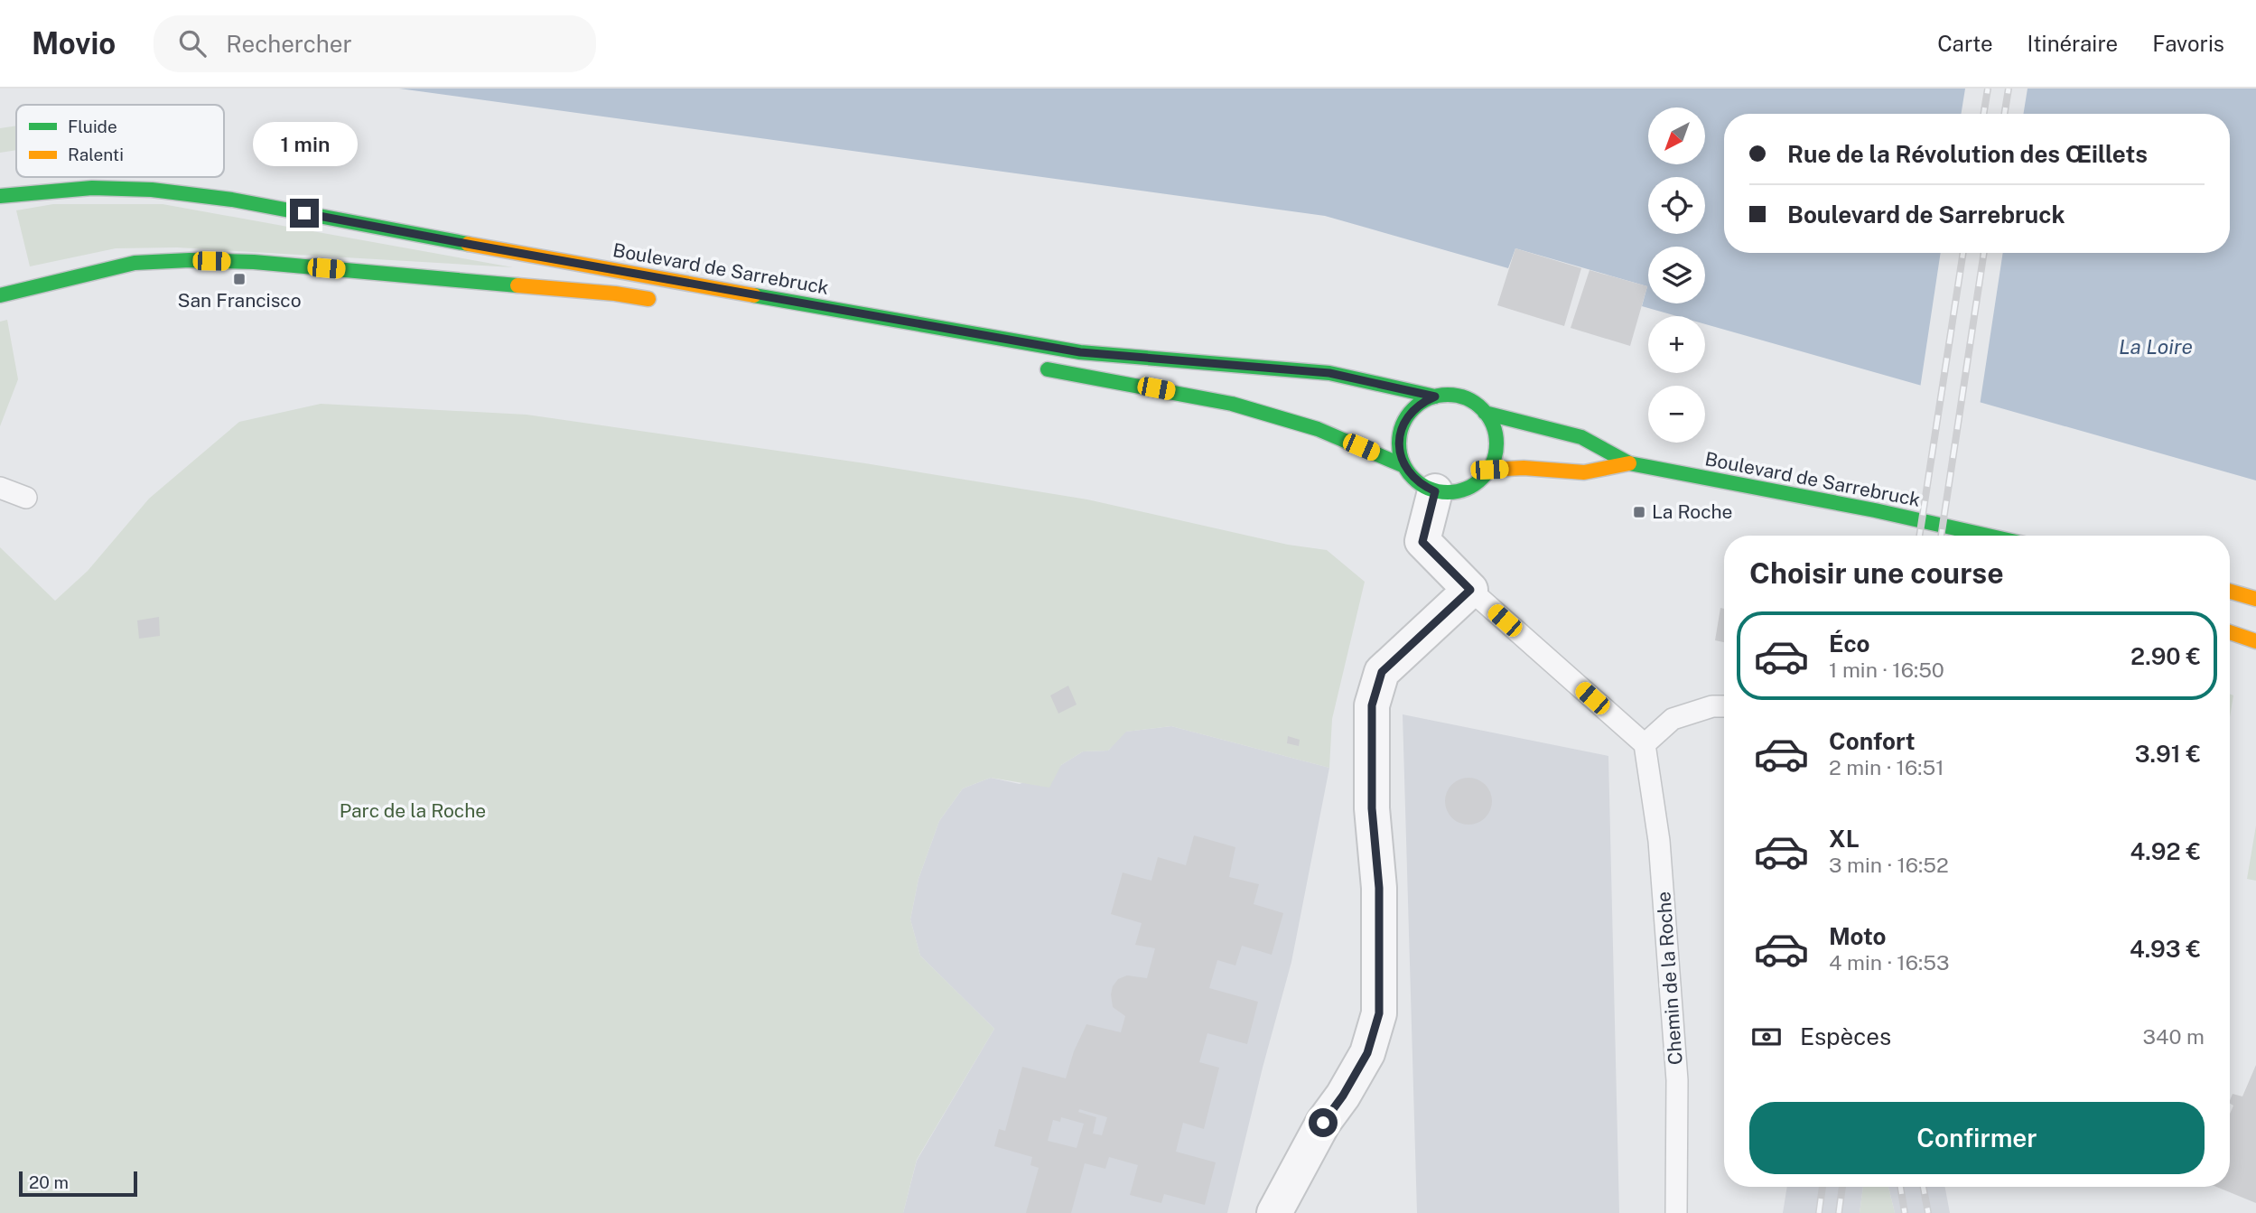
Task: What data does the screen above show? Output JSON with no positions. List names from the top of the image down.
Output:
{
  "streets": {
    "main road": ["Boulevard de Sarrebruck"],
    "lane": ["Chemin de la Roche"]
  },
  "water": ["La Loire"],
  "parks": ["Parc de la Roche"],
  "places": {
    "transit": ["San Francisco", "La Roche"]
  },
  "legend": ["Fluide", "Ralenti"],
  "scale_bar": "20 m",
  "north": "bottom left",
  "page": {
    "header": "Movio",
    "search": "Rechercher",
    "nav": ["Carte", "Itinéraire", "Favoris"],
    "map_buttons": ["+", "−"],
    "banner": ["Rue de la Révolution des Œillets", "Boulevard de Sarrebruck"],
    "bubble": "1 min",
    "heading": "Choisir une course",
    "list": [
      {
        "name": "Éco",
        "note": "1 min · 16:50",
        "value": "2.90 €"
      },
      {
        "name": "Confort",
        "note": "2 min · 16:51",
        "value": "3.91 €"
      },
      {
        "name": "XL",
        "note": "3 min · 16:52",
        "value": "4.92 €"
      },
      {
        "name": "Moto",
        "note": "4 min · 16:53",
        "value": "4.93 €"
      }
    ],
    "pay": ["Espèces", "340 m"],
    "buttons": "Confirmer",
    "scale": "20 m"
  }
}
